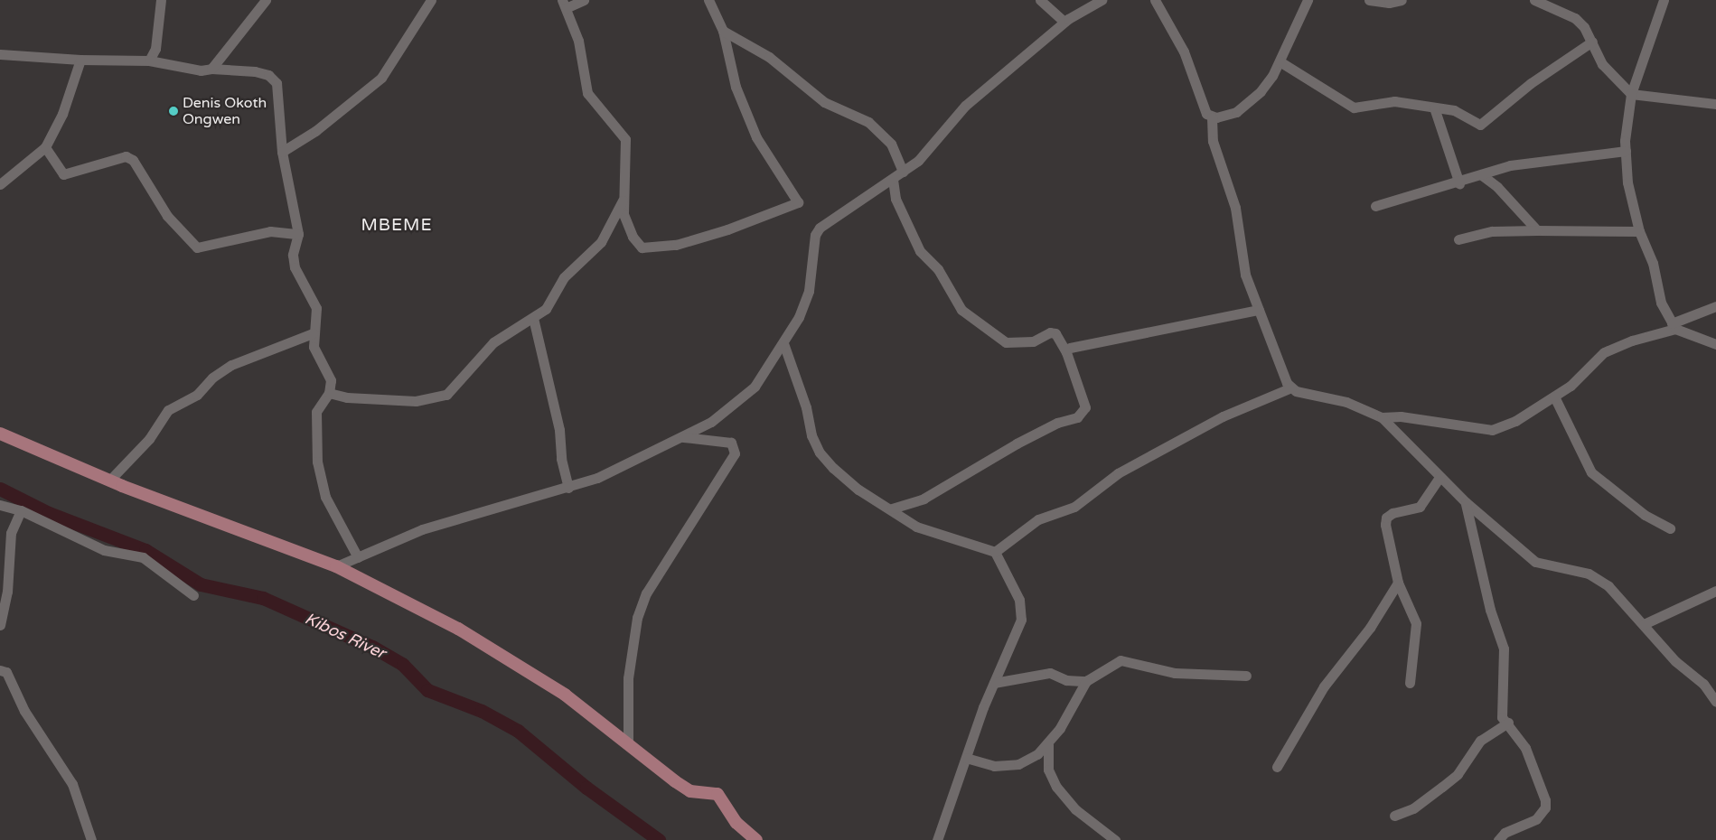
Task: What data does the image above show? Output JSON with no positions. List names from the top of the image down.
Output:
{
  "districts": ["MBEME"],
  "water": ["Kibos River"],
  "places": ["Denis Okoth Ongwen"]
}
